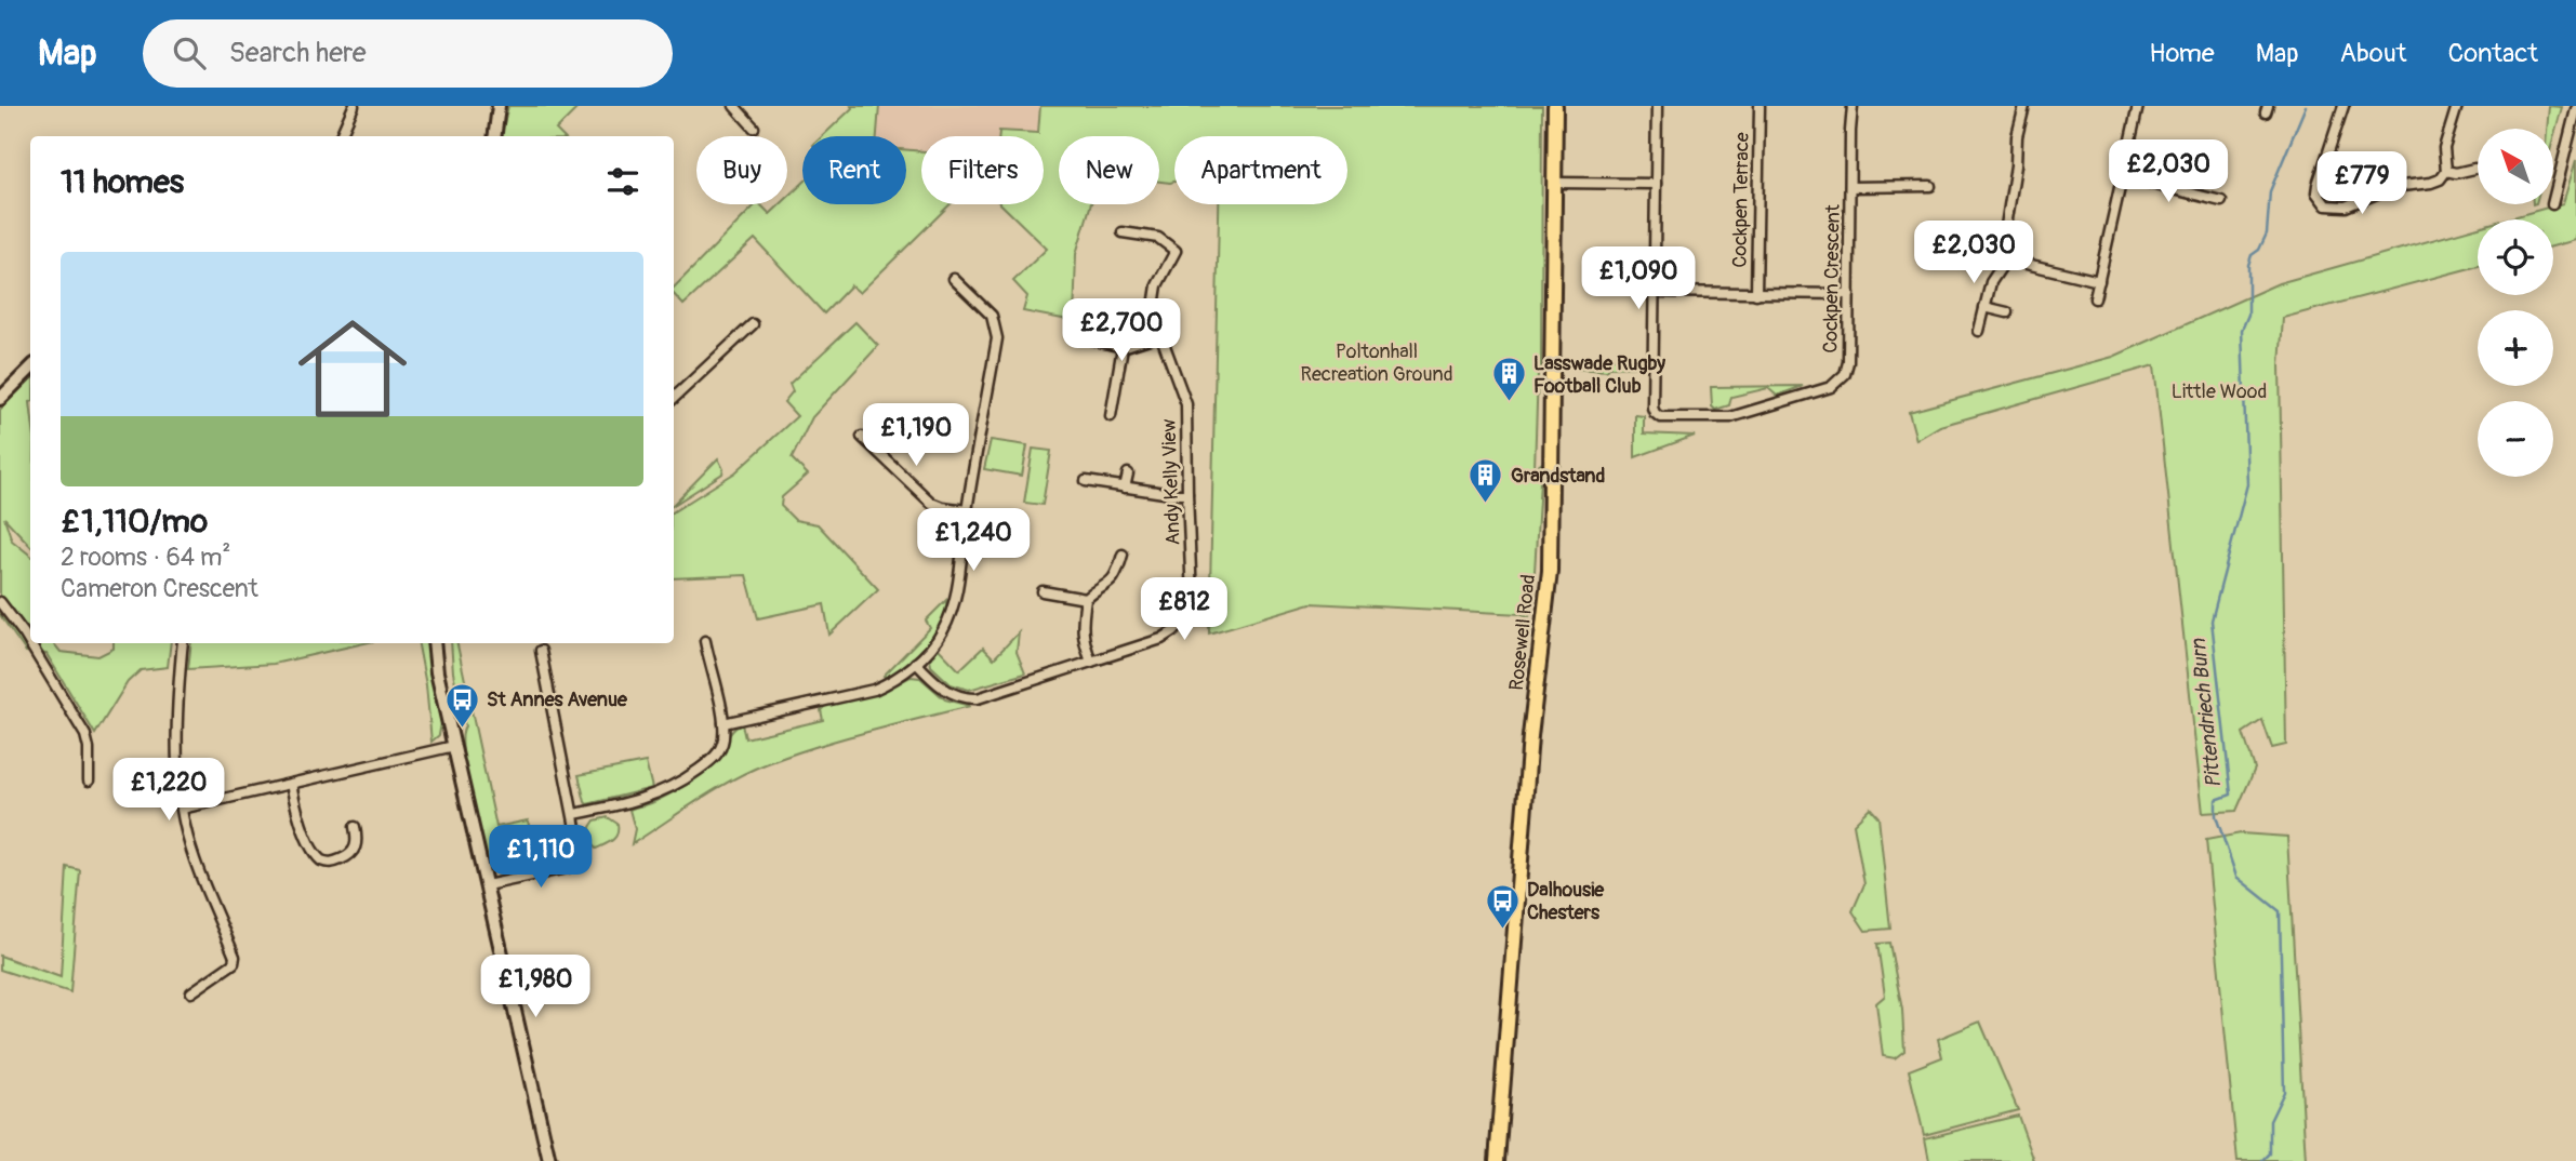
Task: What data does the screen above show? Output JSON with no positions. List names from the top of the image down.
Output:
{
  "streets": {
    "main road": ["Rosewell Road"],
    "street": ["Cockpen Terrace", "Cockpen Crescent", "Andy Kelly View"]
  },
  "water": ["Pittendriech Burn"],
  "parks": ["Poltonhall Recreation Ground", "Little Wood"],
  "places": {
    "building": ["Lasswade Rugby Football Club", "Grandstand"],
    "bus stop": ["St Annes Avenue", "Dalhousie Chesters"]
  },
  "north": "top left",
  "page": {
    "header": "Map",
    "search": "Search here",
    "nav": [
      "Home",
      "Map",
      "About",
      "Contact"
    ],
    "map_buttons": ["+", "−"],
    "chip": [
      "Buy",
      "Rent",
      "Filters",
      "New",
      "Apartment"
    ],
    "heading": "11 homes",
    "price": [
      "£2,030",
      "£779",
      "£2,030",
      "£1,090",
      "£2,700",
      "£1,190",
      "£1,240",
      "£812",
      "£1,220",
      "£1,110",
      "£1,980"
    ],
    "list": [
      {
        "name": "£1,110/mo",
        "note": "2 rooms · 64 m² · Cameron Crescent"
      }
    ]
  }
}
